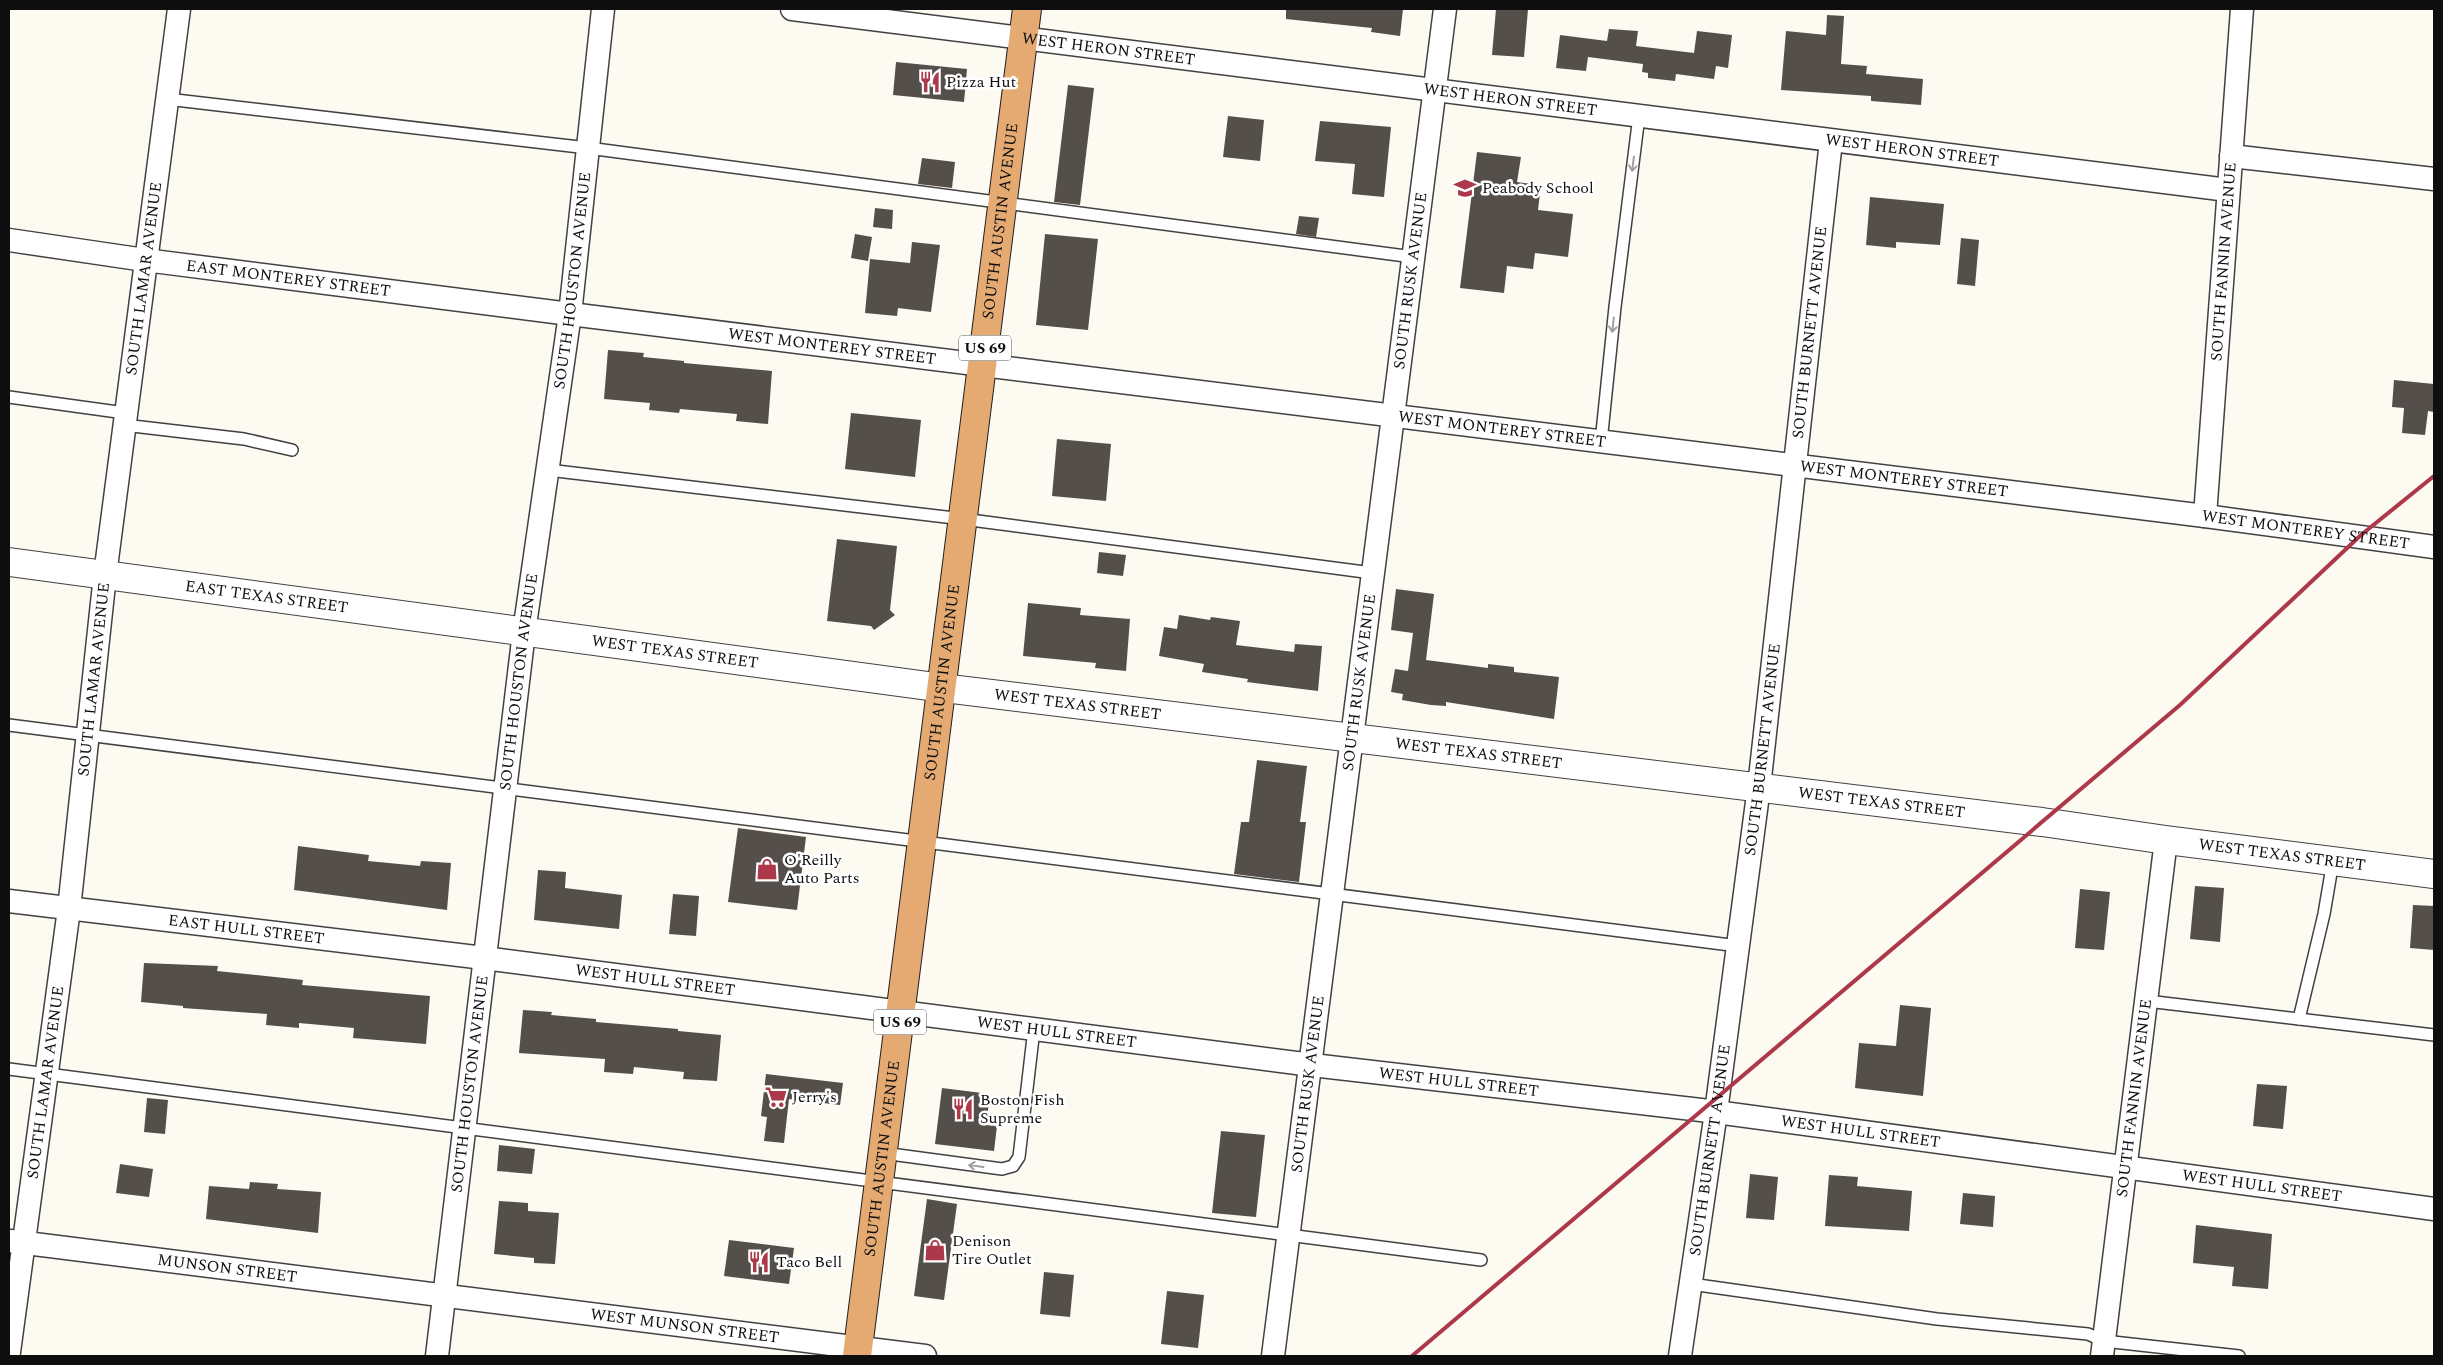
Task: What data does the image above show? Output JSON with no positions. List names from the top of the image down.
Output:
{
  "streets": {
    "highway": ["SOUTH AUSTIN AVENUE", "US 69"],
    "street": [
      "WEST HERON STREET",
      "SOUTH FANNIN AVENUE",
      "SOUTH LAMAR AVENUE",
      "EAST MONTEREY STREET",
      "SOUTH HOUSTON AVENUE",
      "SOUTH RUSK AVENUE",
      "SOUTH BURNETT AVENUE",
      "WEST MONTEREY STREET",
      "EAST TEXAS STREET",
      "WEST TEXAS STREET",
      "EAST HULL STREET",
      "WEST HULL STREET",
      "MUNSON STREET",
      "WEST MUNSON STREET"
    ]
  },
  "crossings": [
    ["WEST HERON STREET", "SOUTH AUSTIN AVENUE"],
    ["WEST HERON STREET", "SOUTH FANNIN AVENUE"],
    ["WEST HERON STREET", "SOUTH RUSK AVENUE"],
    ["WEST HERON STREET", "SOUTH BURNETT AVENUE"],
    ["SOUTH AUSTIN AVENUE", "WEST MONTEREY STREET"],
    ["SOUTH AUSTIN AVENUE", "WEST TEXAS STREET"],
    ["SOUTH AUSTIN AVENUE", "WEST HULL STREET"],
    ["SOUTH AUSTIN AVENUE", "WEST MUNSON STREET"],
    ["SOUTH FANNIN AVENUE", "WEST MONTEREY STREET"],
    ["SOUTH FANNIN AVENUE", "WEST TEXAS STREET"],
    ["SOUTH FANNIN AVENUE", "WEST HULL STREET"],
    ["SOUTH LAMAR AVENUE", "EAST MONTEREY STREET"],
    ["SOUTH LAMAR AVENUE", "EAST TEXAS STREET"],
    ["SOUTH LAMAR AVENUE", "EAST HULL STREET"],
    ["SOUTH LAMAR AVENUE", "MUNSON STREET"],
    ["EAST MONTEREY STREET", "SOUTH HOUSTON AVENUE"],
    ["EAST MONTEREY STREET", "WEST MONTEREY STREET"],
    ["SOUTH HOUSTON AVENUE", "WEST MONTEREY STREET"],
    ["SOUTH HOUSTON AVENUE", "EAST TEXAS STREET"],
    ["SOUTH HOUSTON AVENUE", "WEST TEXAS STREET"],
    ["SOUTH HOUSTON AVENUE", "EAST HULL STREET"],
    ["SOUTH HOUSTON AVENUE", "WEST HULL STREET"],
    ["SOUTH HOUSTON AVENUE", "MUNSON STREET"],
    ["SOUTH HOUSTON AVENUE", "WEST MUNSON STREET"],
    ["SOUTH RUSK AVENUE", "WEST MONTEREY STREET"],
    ["SOUTH RUSK AVENUE", "WEST TEXAS STREET"],
    ["SOUTH RUSK AVENUE", "WEST HULL STREET"],
    ["SOUTH BURNETT AVENUE", "WEST MONTEREY STREET"],
    ["SOUTH BURNETT AVENUE", "WEST TEXAS STREET"],
    ["SOUTH BURNETT AVENUE", "WEST HULL STREET"],
    ["EAST TEXAS STREET", "WEST TEXAS STREET"],
    ["EAST HULL STREET", "WEST HULL STREET"],
    ["MUNSON STREET", "WEST MUNSON STREET"]
  ],
  "places": {
    "restaurant": ["Pizza Hut", "Boston Fish Supreme", "Taco Bell"],
    "school or university": ["Peabody School"],
    "shop": ["O'Reilly Auto Parts", "Denison Tire Outlet"],
    "supermarket": ["Jerry's"]
  }
}
